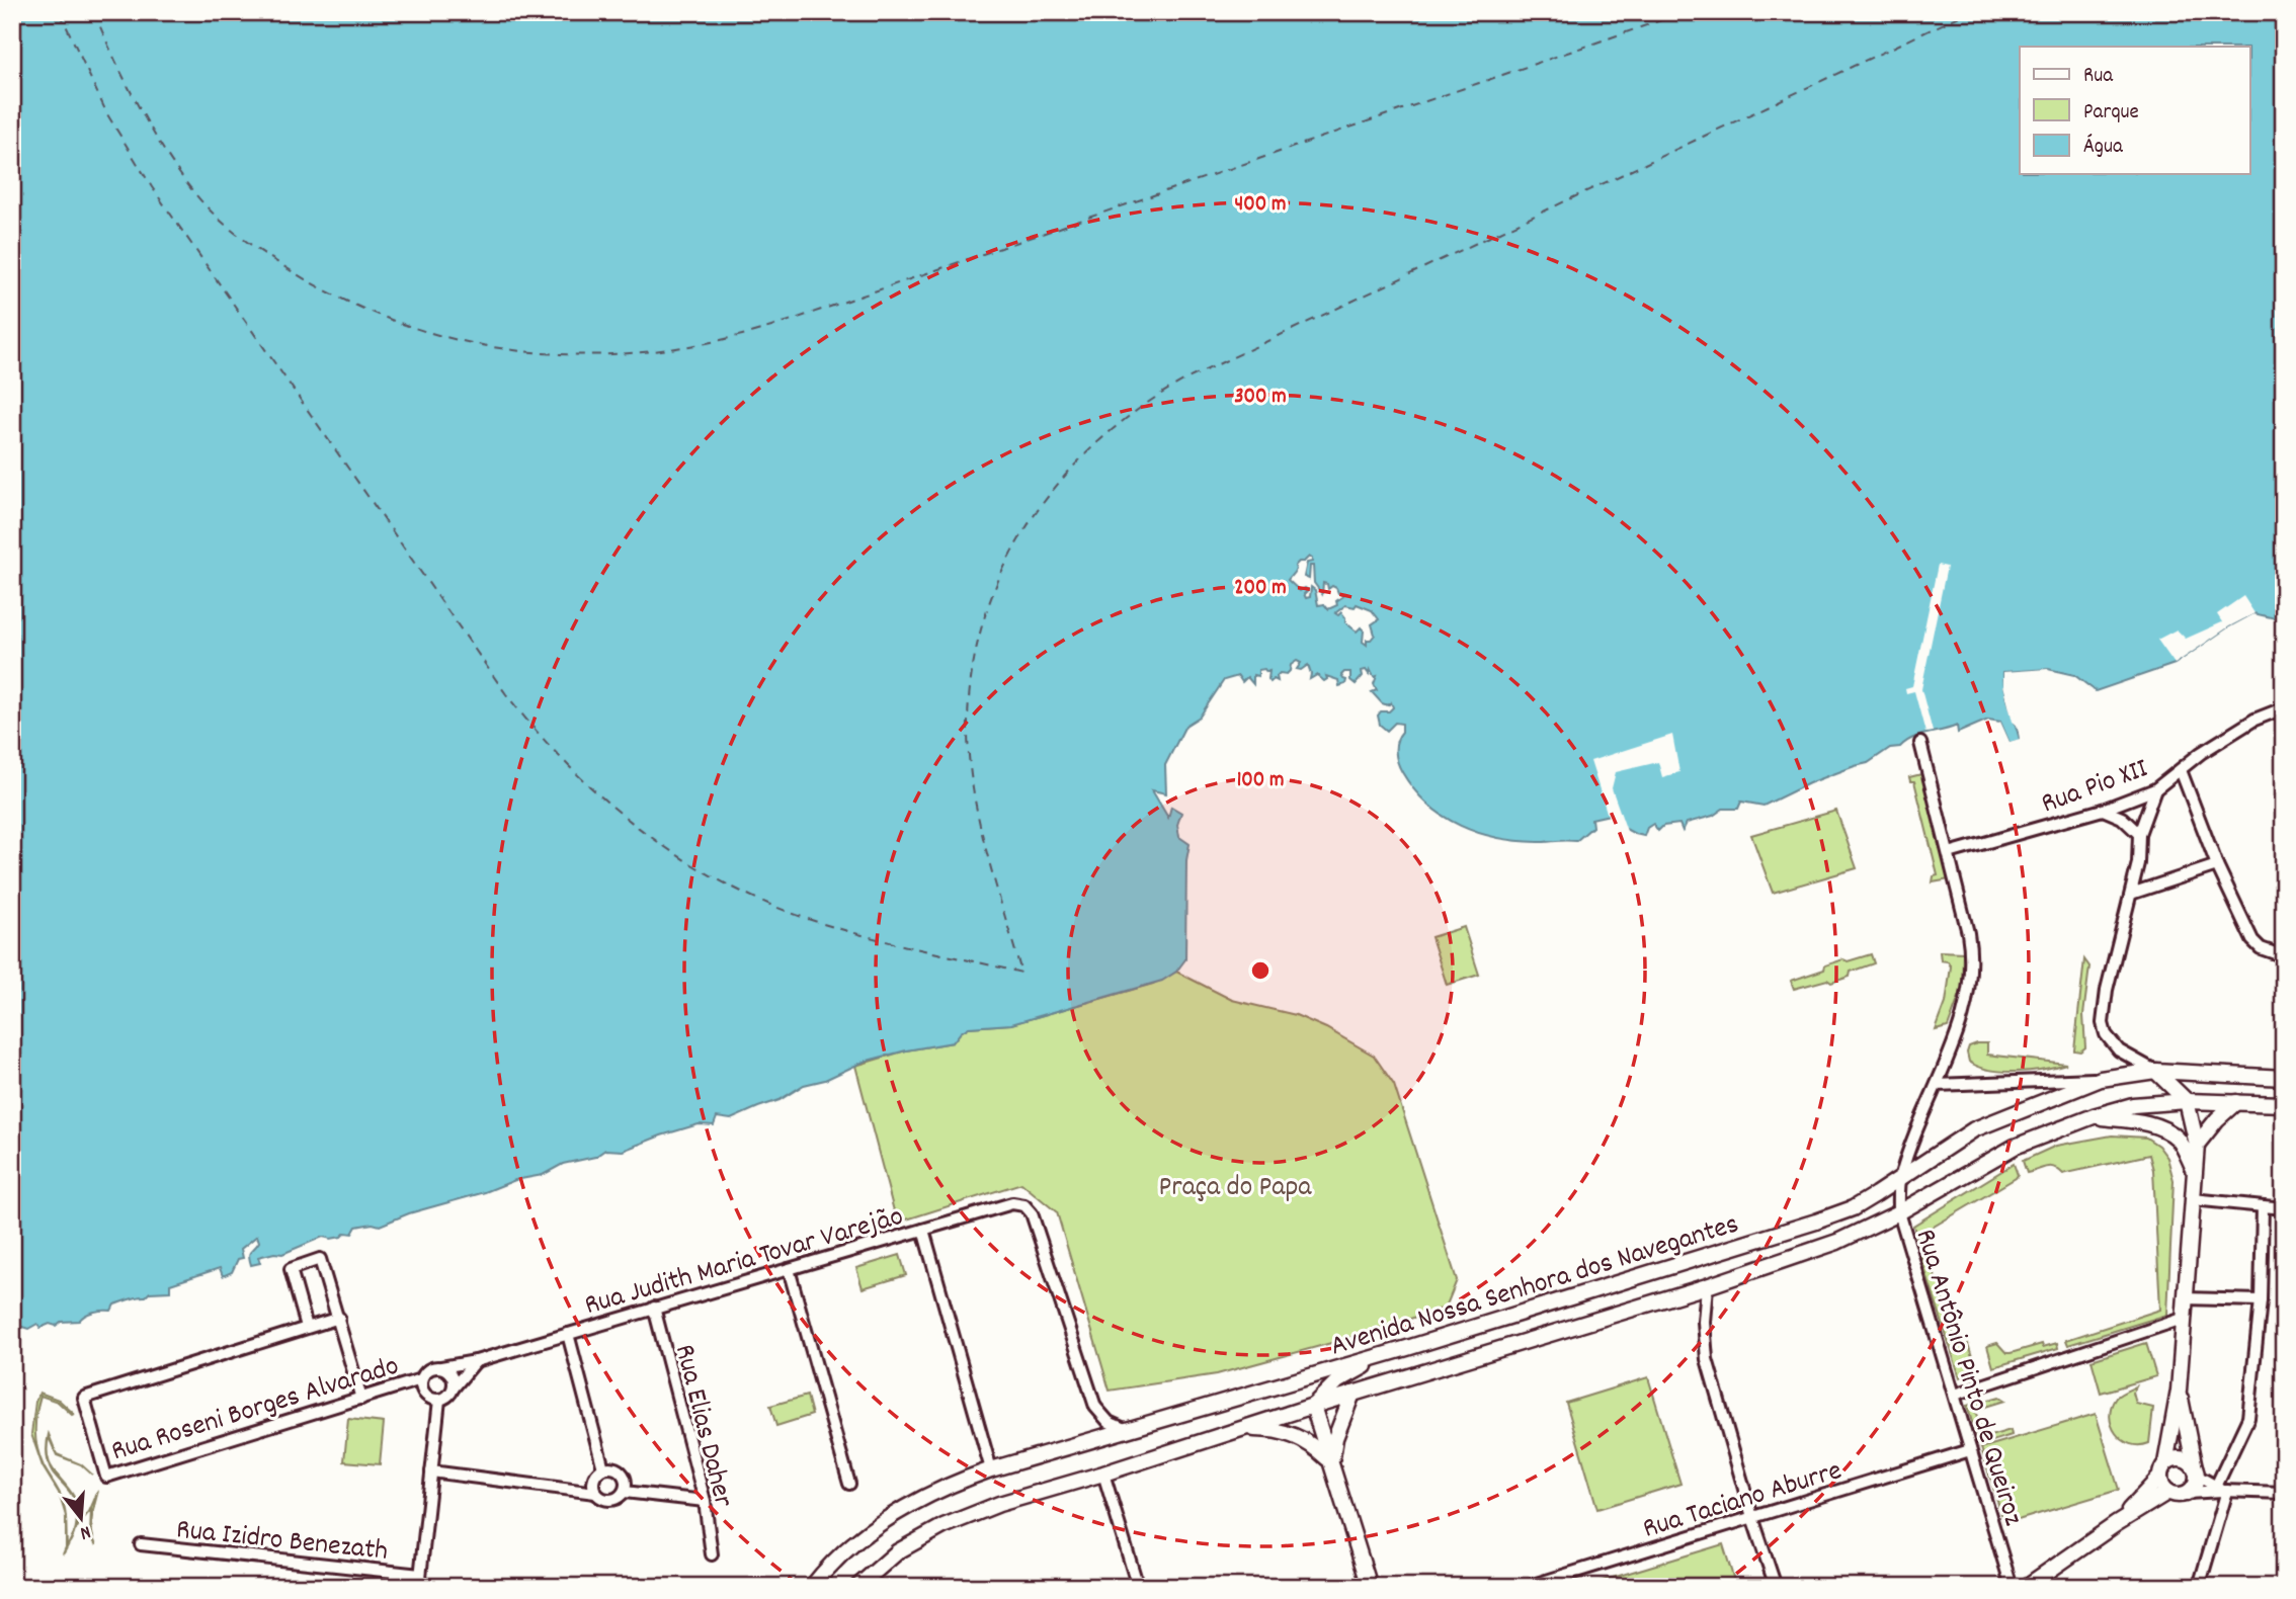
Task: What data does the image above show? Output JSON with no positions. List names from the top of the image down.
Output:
{
  "streets": {
    "main road": ["Avenida Nossa Senhora dos Navegantes"],
    "street": [
      "Rua Pio XII",
      "Rua Judith Maria Tovar Varejão",
      "Rua Antônio Pinto de Queiroz",
      "Rua Roseni Borges Alvarado",
      "Rua Elias Daher",
      "Rua Taciano Aburre",
      "Rua Izidro Benezath"
    ]
  },
  "crossings": [
    ["Rua Pio XII", "Rua Antônio Pinto de Queiroz"],
    ["Rua Judith Maria Tovar Varejão", "Avenida Nossa Senhora dos Navegantes"],
    ["Rua Judith Maria Tovar Varejão", "Rua Roseni Borges Alvarado"],
    ["Rua Judith Maria Tovar Varejão", "Rua Elias Daher"],
    ["Avenida Nossa Senhora dos Navegantes", "Rua Antônio Pinto de Queiroz"],
    ["Rua Antônio Pinto de Queiroz", "Rua Taciano Aburre"]
  ],
  "parks": ["Praça do Papa"],
  "legend": ["Rua", "Parque", "Água"],
  "north": "bottom",
  "rings": [
    "400 m",
    "300 m",
    "200 m",
    "100 m"
  ]
}
